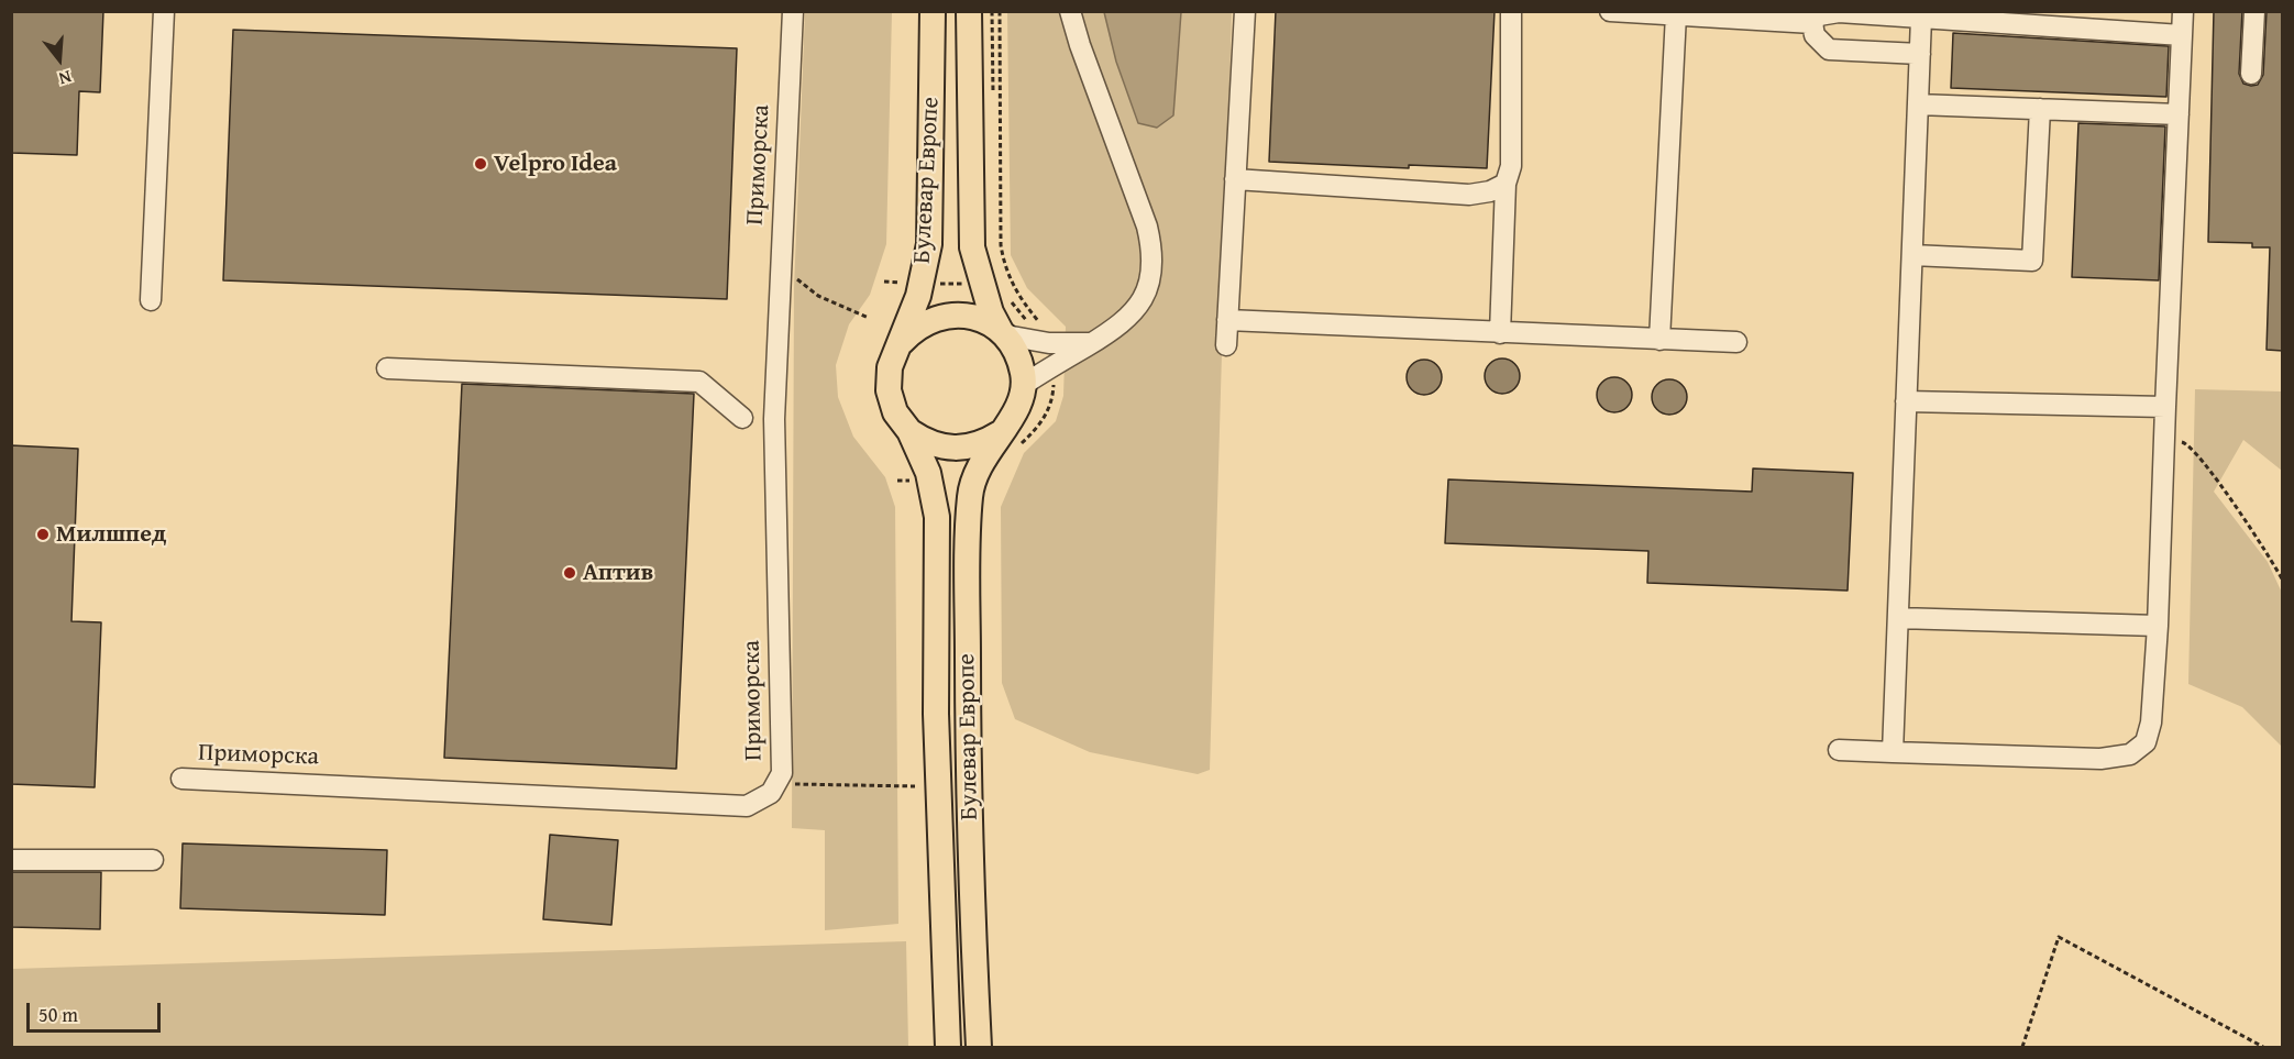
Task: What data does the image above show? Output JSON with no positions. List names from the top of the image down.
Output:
{
  "streets": {
    "main road": ["Булевар Европе"],
    "street": ["Приморска"]
  },
  "places": ["Velpro Idea", "Милшпед", "Аптив"],
  "scale_bar": "50 m",
  "north": "bottom"
}
